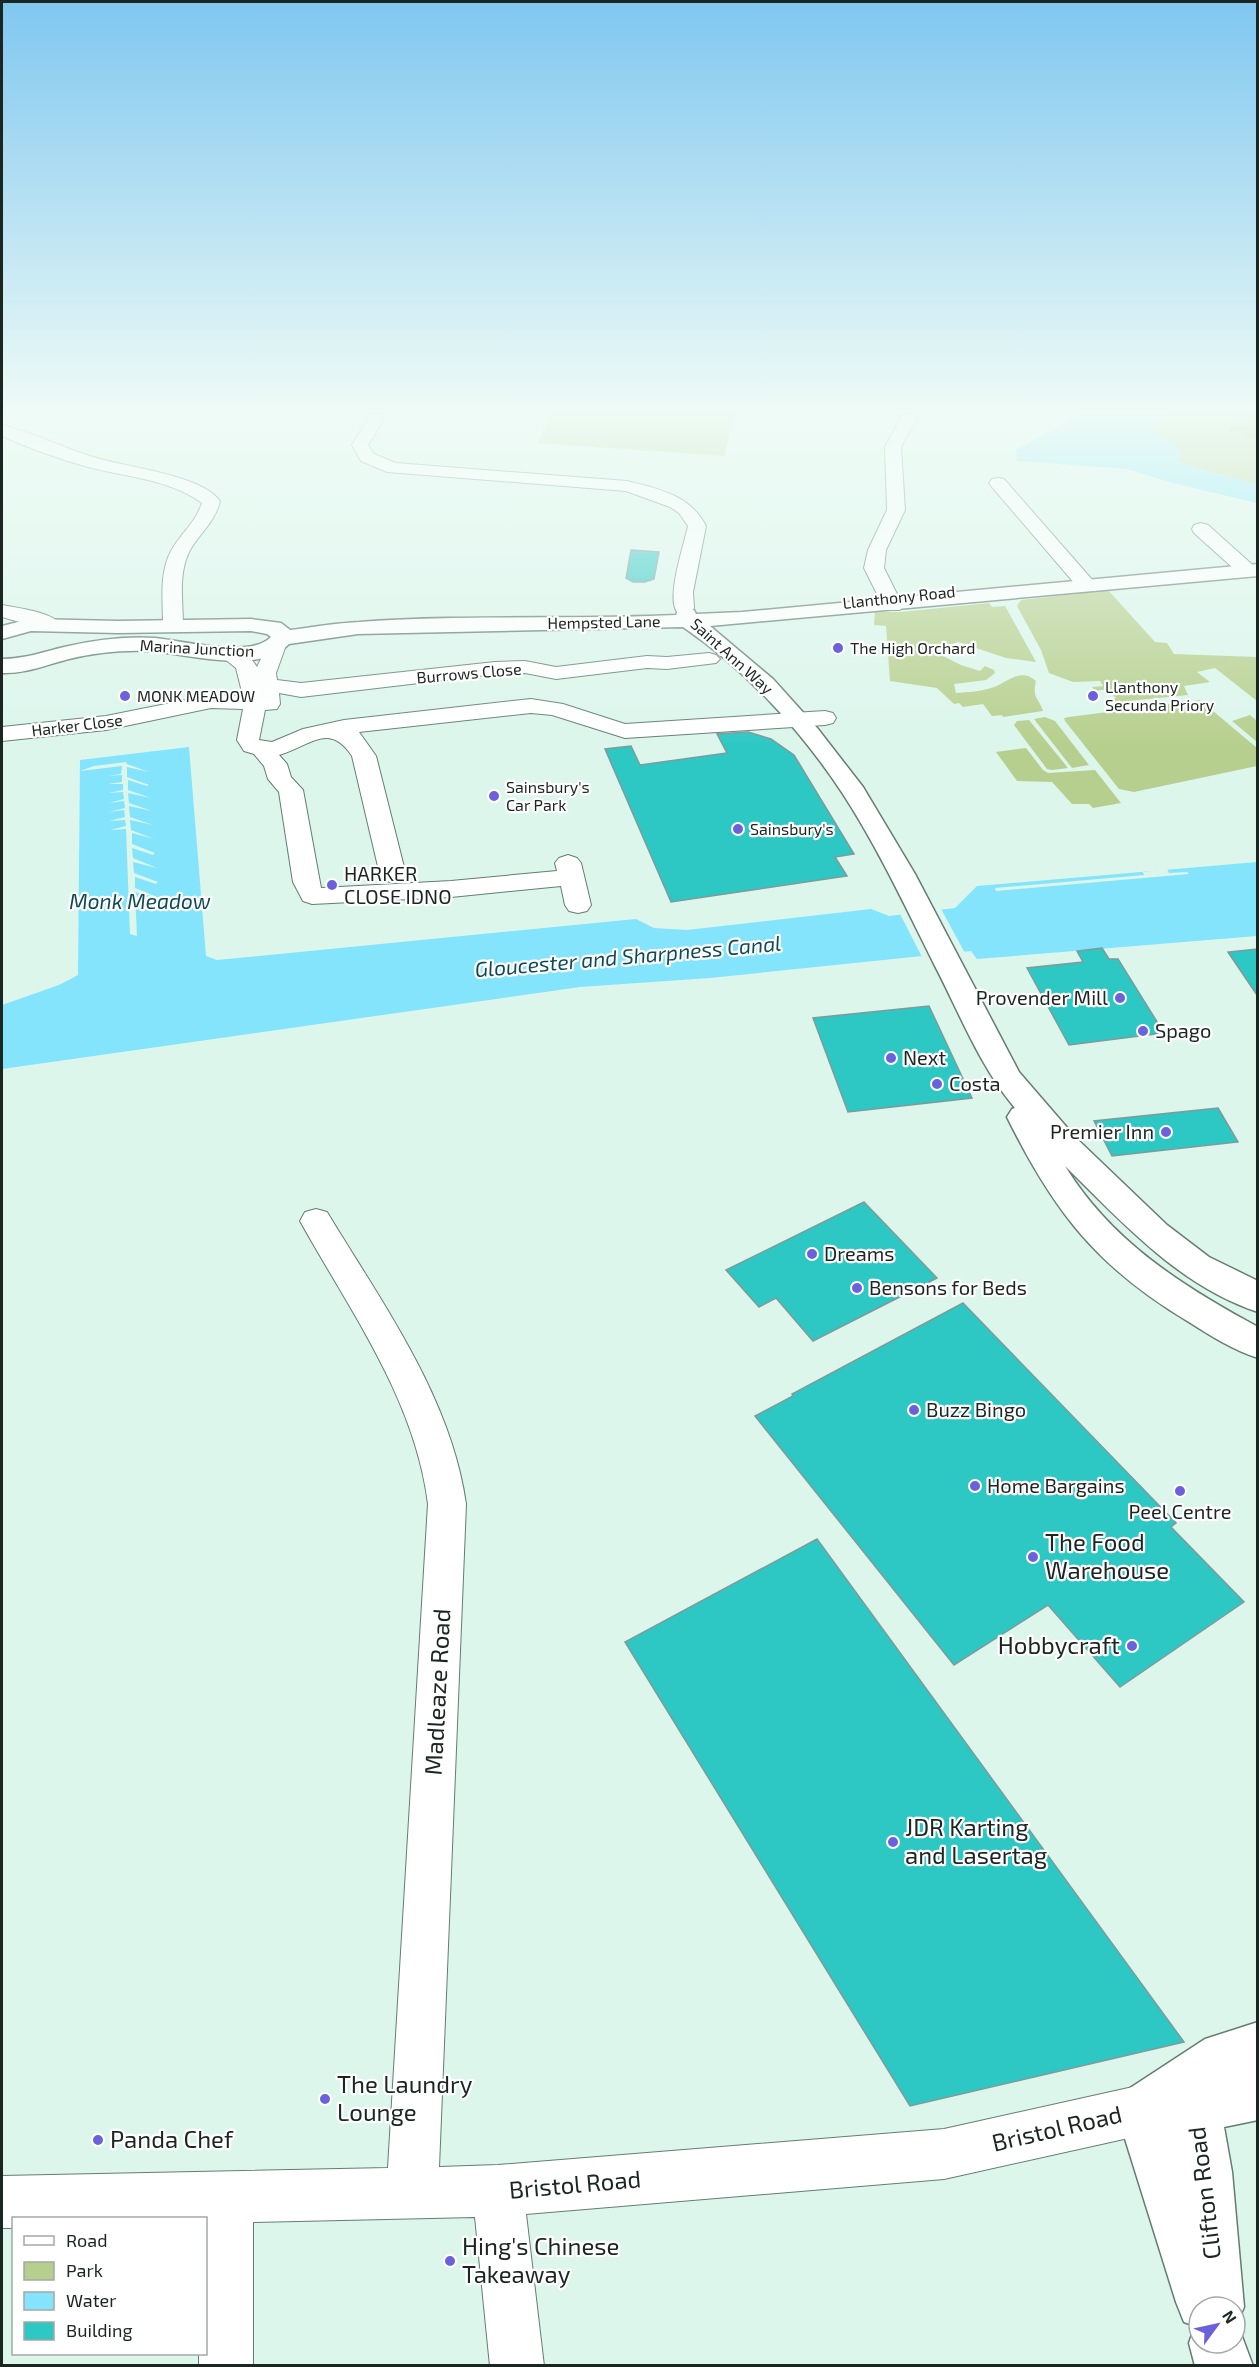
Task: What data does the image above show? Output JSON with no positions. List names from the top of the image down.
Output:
{
  "streets": {
    "main road": [
      "Llanthony Road",
      "Hempsted Lane",
      "Marina Junction",
      "Saint Ann Way",
      "Bristol Road",
      "Clifton Road"
    ],
    "street": ["Burrows Close", "Harker Close", "Madleaze Road"]
  },
  "crossings": [
    ["Llanthony Road", "Hempsted Lane"],
    ["Llanthony Road", "Saint Ann Way"],
    ["Hempsted Lane", "Marina Junction"],
    ["Hempsted Lane", "Saint Ann Way"],
    ["Burrows Close", "Harker Close"],
    ["Madleaze Road", "Bristol Road"],
    ["Bristol Road", "Clifton Road"]
  ],
  "water": ["Monk Meadow", "Gloucester and Sharpness Canal"],
  "places": [
    "The High Orchard",
    "MONK MEADOW",
    "Llanthony Secunda Priory",
    "Sainsbury's Car Park",
    "Sainsbury's",
    "HARKER CLOSE IDNO",
    "Provender Mill",
    "Spago",
    "Next",
    "Costa",
    "Premier Inn",
    "Dreams",
    "Bensons for Beds",
    "Buzz Bingo",
    "Home Bargains",
    "Peel Centre",
    "The Food Warehouse",
    "Hobbycraft",
    "JDR Karting and Lasertag",
    "The Laundry Lounge",
    "Panda Chef",
    "Hing's Chinese Takeaway"
  ],
  "legend": [
    "Road",
    "Park",
    "Water",
    "Building"
  ],
  "north": "top right"
}
